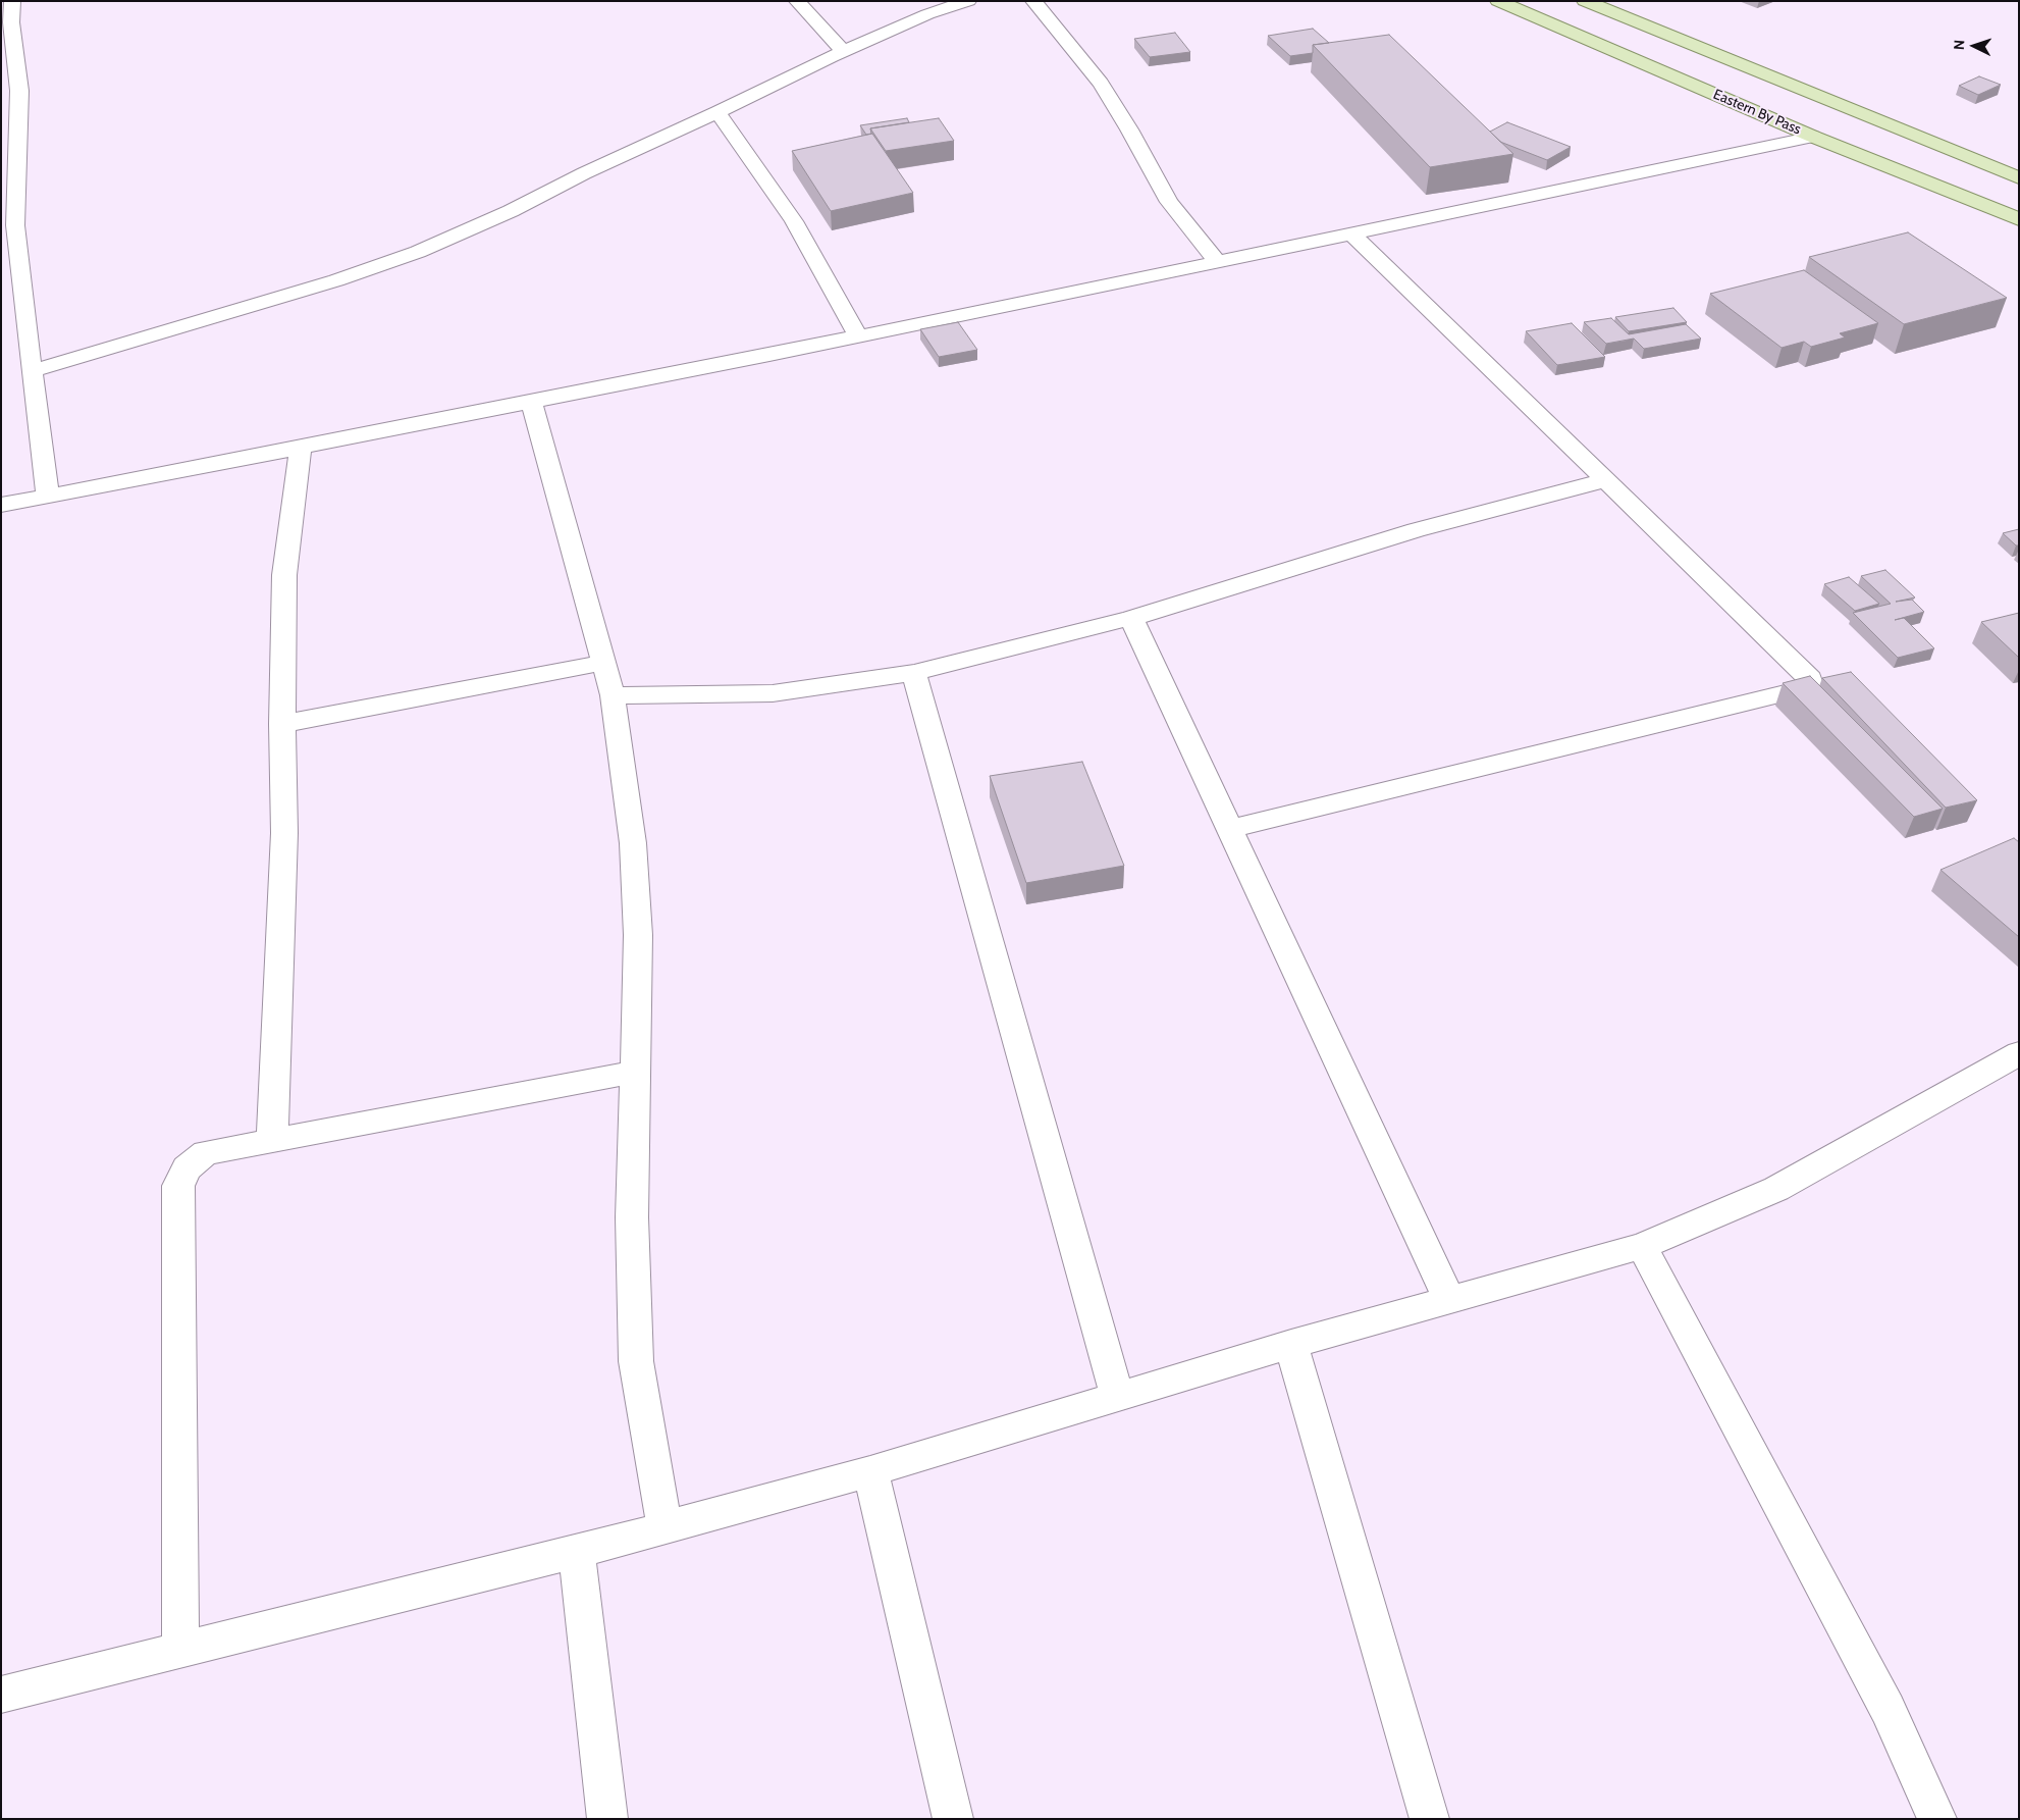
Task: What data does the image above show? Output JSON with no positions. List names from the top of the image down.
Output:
{
  "streets": {
    "main road": ["Eastern By Pass"]
  },
  "north": "left"
}
